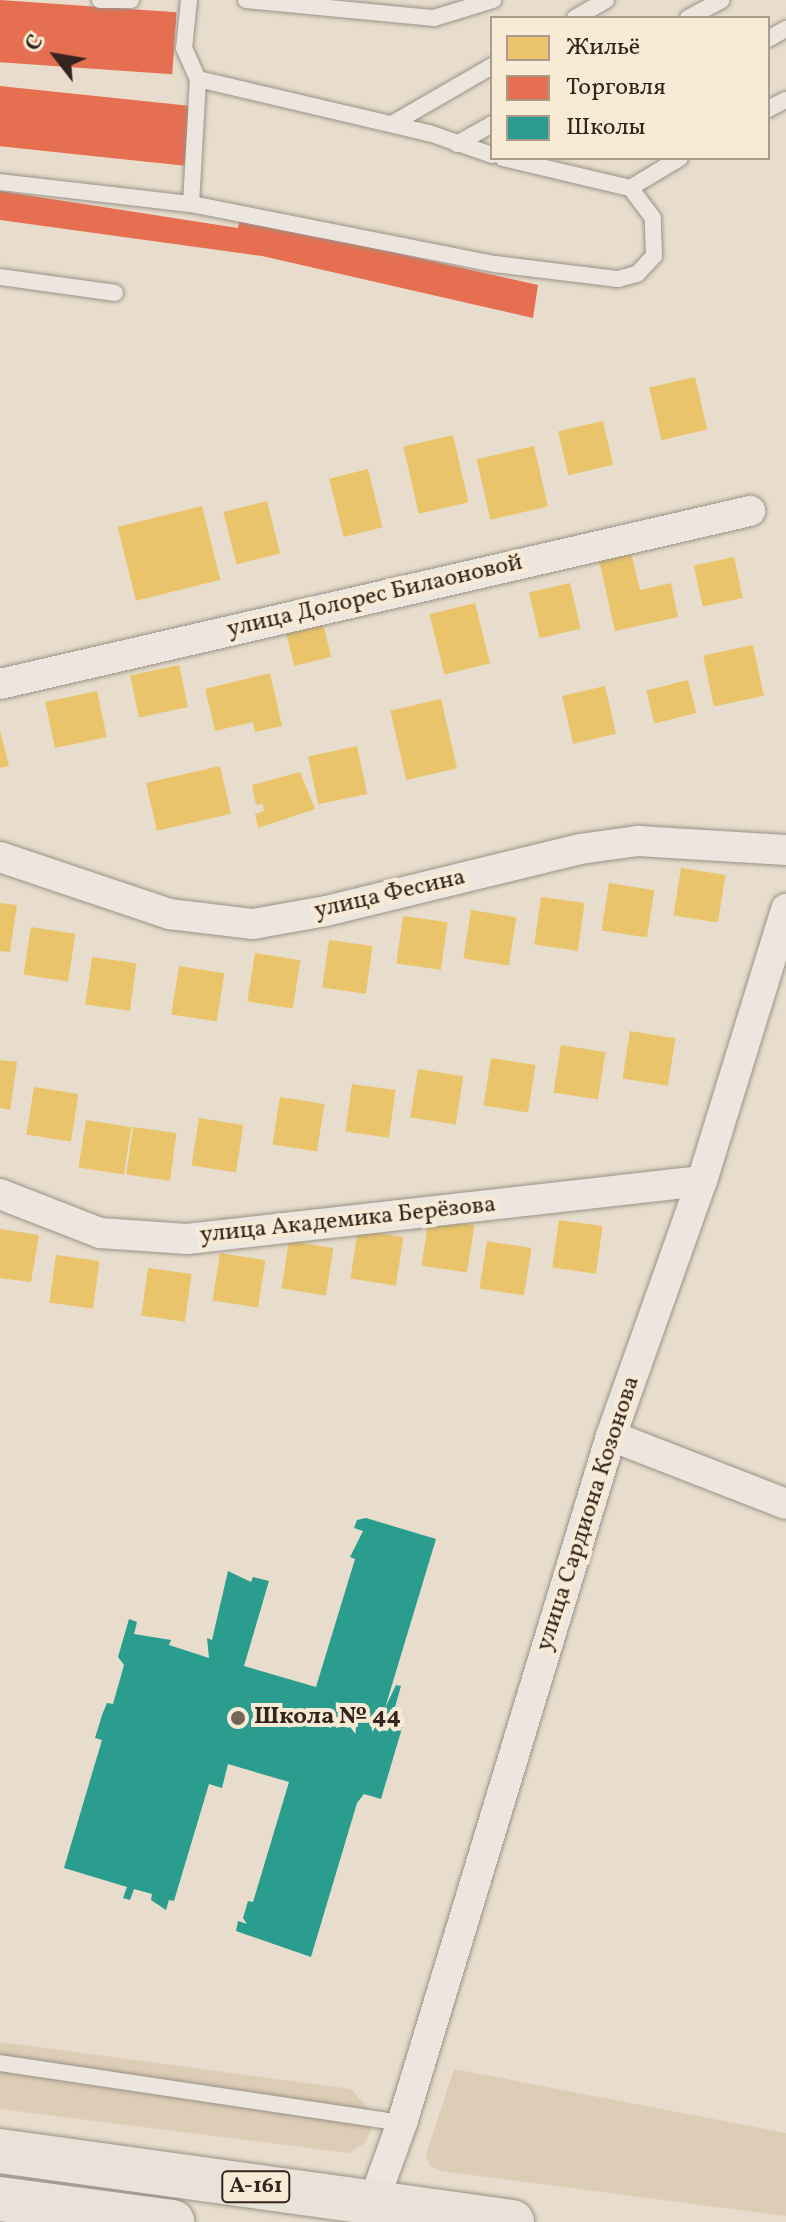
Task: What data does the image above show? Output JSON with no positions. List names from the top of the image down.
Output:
{
  "streets": {
    "highway": ["А-161"],
    "street": [
      "улица Долорес Билаоновой",
      "улица Фесина",
      "улица Академика Берёзова",
      "улица Сардиона Козонова"
    ]
  },
  "crossings": [
    ["улица Академика Берёзова", "улица Сардиона Козонова"],
    ["улица Сардиона Козонова", "А-161"]
  ],
  "places": ["Школа № 44"],
  "legend": ["Жильё", "Торговля", "Школы"],
  "north": "top left"
}
